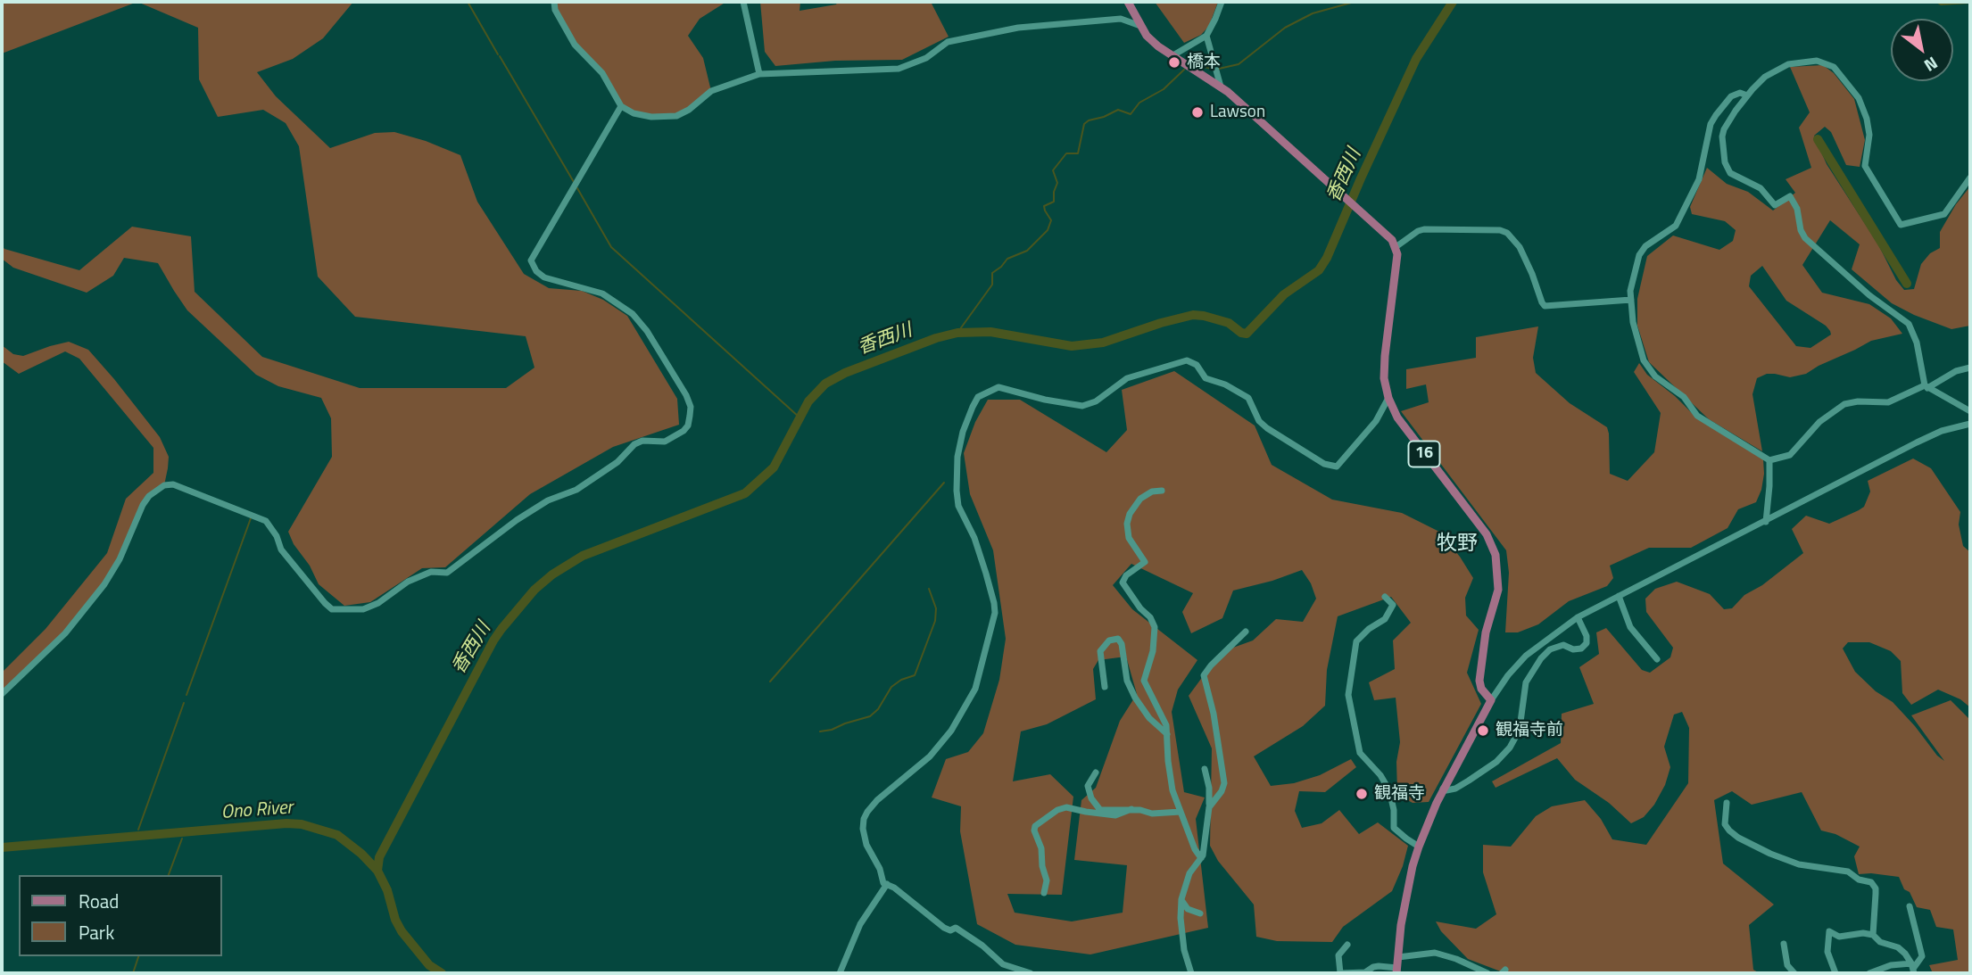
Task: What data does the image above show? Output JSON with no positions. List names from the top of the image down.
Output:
{
  "streets": {
    "main road": ["16"]
  },
  "districts": ["牧野"],
  "water": ["香西川", "Ono River"],
  "places": [
    "橋本",
    "Lawson",
    "観福寺前",
    "観福寺"
  ],
  "legend": ["Road", "Park"],
  "north": "bottom right"
}
